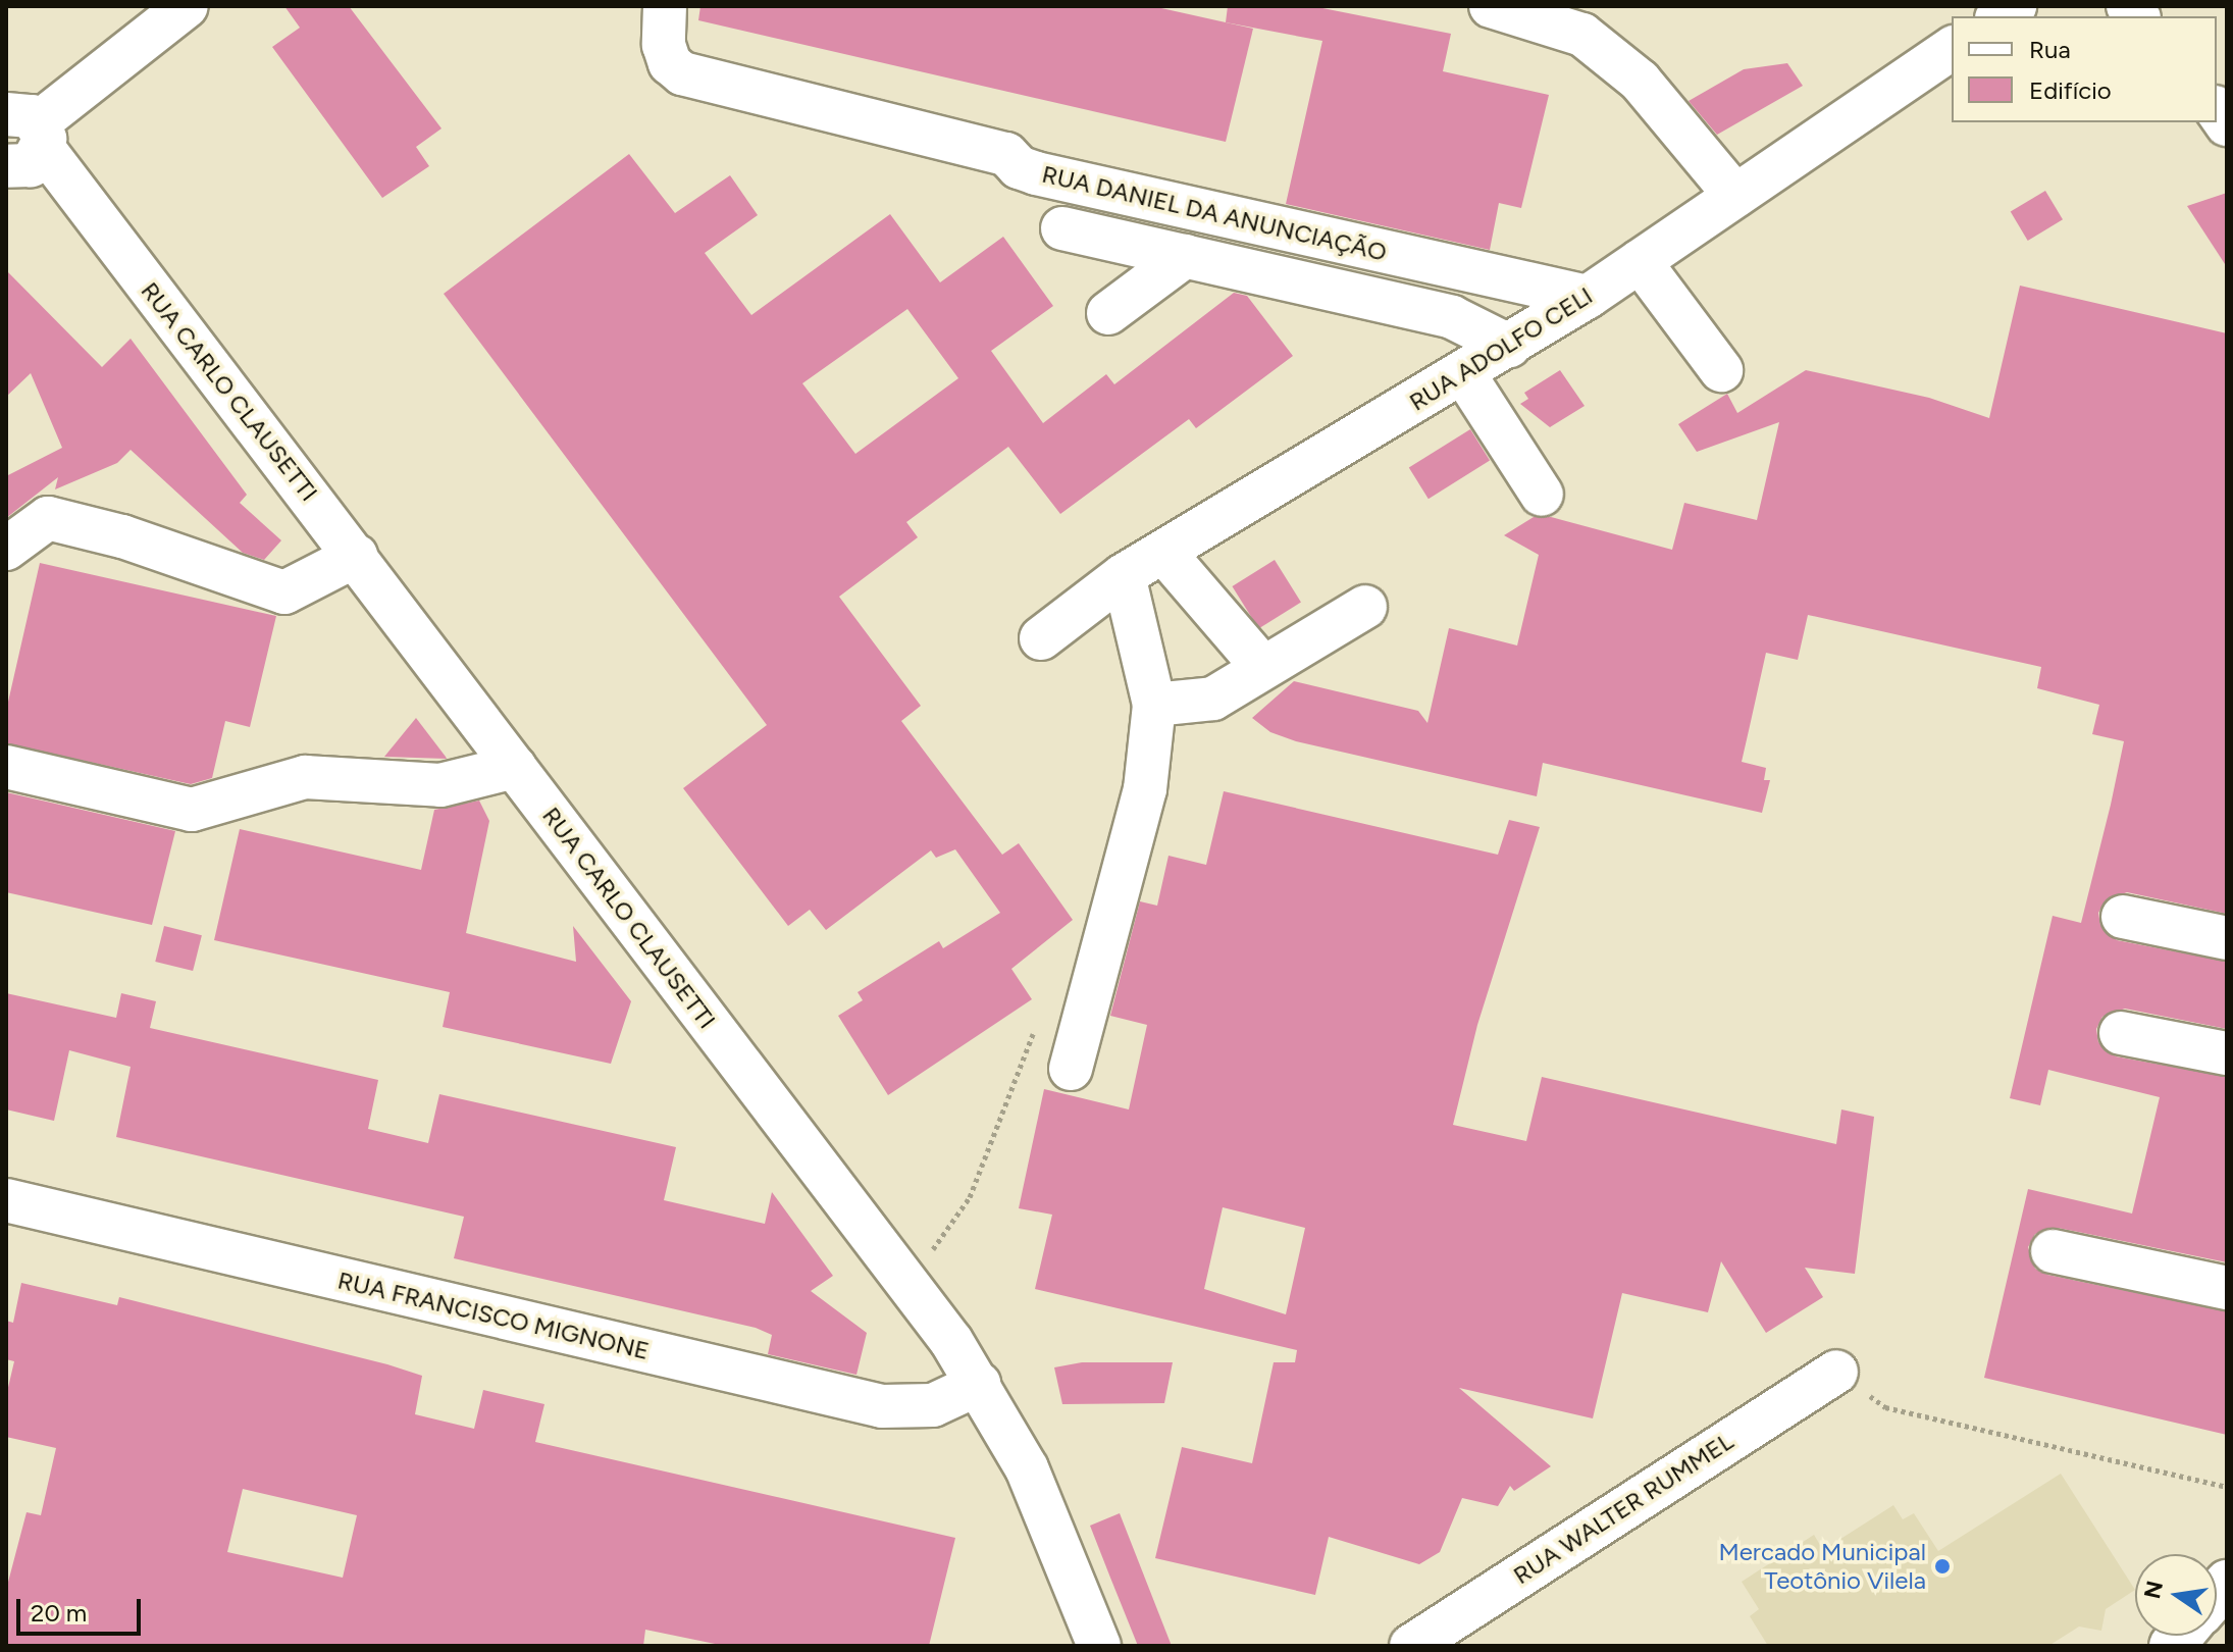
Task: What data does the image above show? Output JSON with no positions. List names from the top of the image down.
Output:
{
  "streets": {
    "street": [
      "RUA DANIEL DA ANUNCIAÇÃO",
      "RUA ADOLFO CELI",
      "RUA CARLO CLAUSETTI",
      "RUA FRANCISCO MIGNONE",
      "RUA WALTER RUMMEL"
    ]
  },
  "crossings": [
    ["RUA DANIEL DA ANUNCIAÇÃO", "RUA ADOLFO CELI"],
    ["RUA CARLO CLAUSETTI", "RUA FRANCISCO MIGNONE"]
  ],
  "places": ["Mercado Municipal Teotônio Vilela"],
  "legend": ["Rua", "Edifício"],
  "scale_bar": "20 m",
  "north": "left"
}
